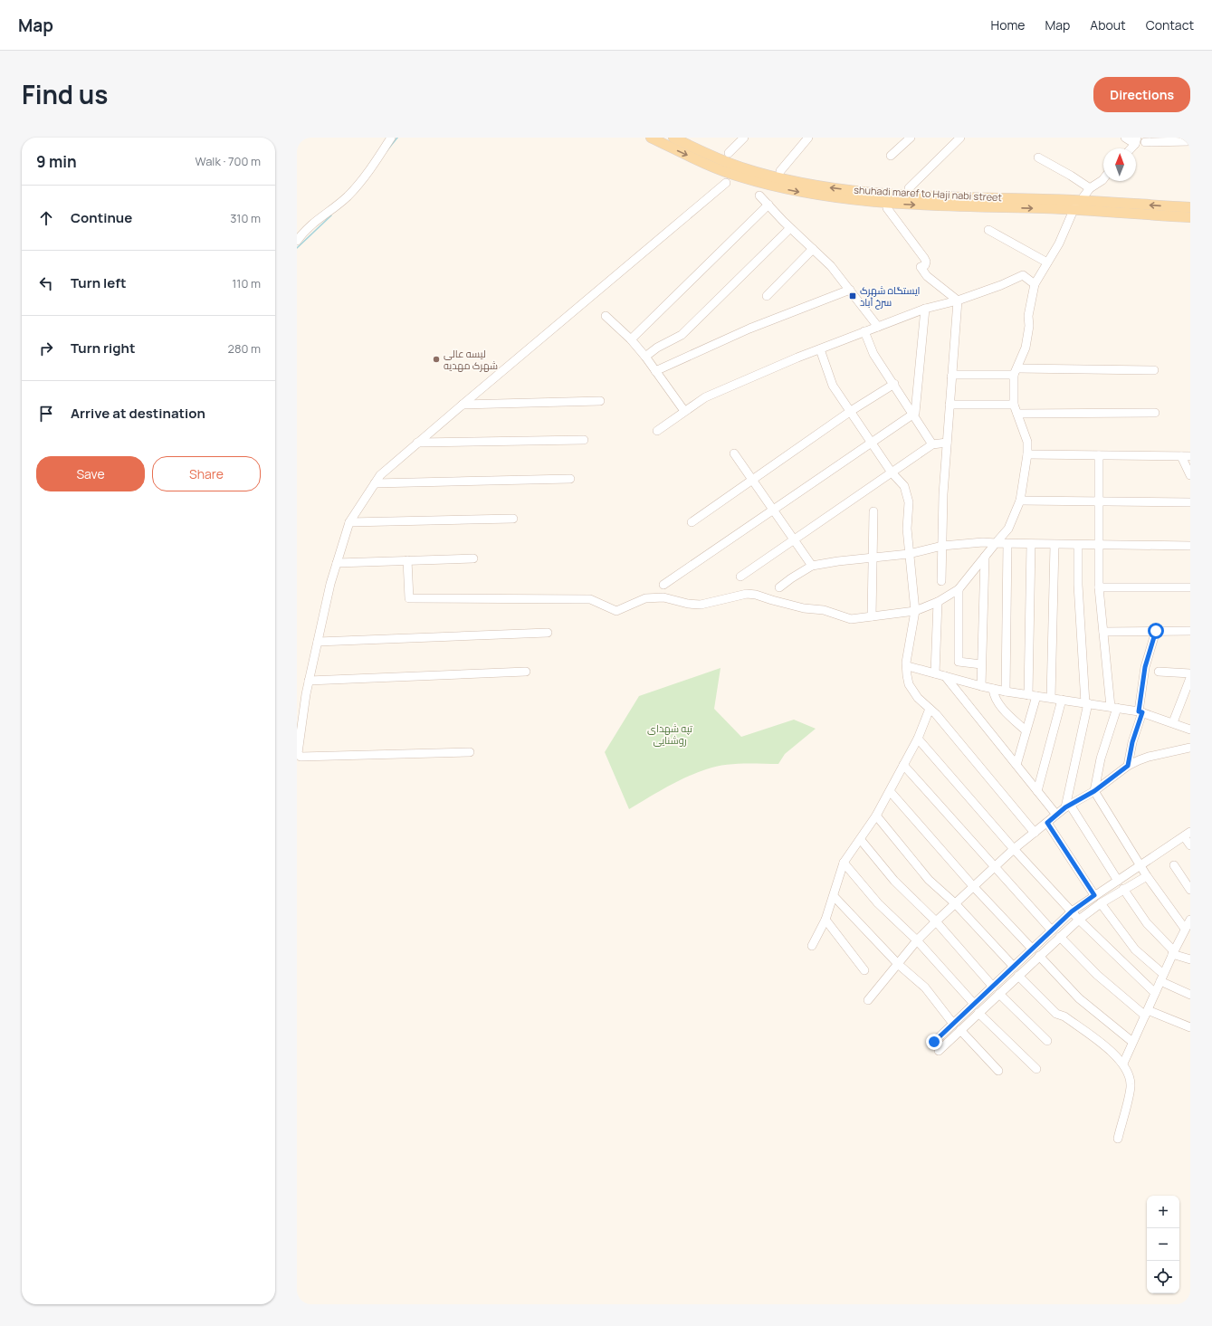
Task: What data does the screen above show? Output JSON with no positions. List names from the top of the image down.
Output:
{
  "streets": {
    "main road": ["shuhadi maref to Haji nabi street"]
  },
  "parks": ["تپه شهدای روشنایی"],
  "places": {
    "transit": ["ایستگاه شهرک سرخ آباد"],
    "other": ["لیسه عالی شهرک مهدیه"]
  },
  "north": "top",
  "page": {
    "header": "Map",
    "nav": [
      "Home",
      "Map",
      "About",
      "Contact"
    ],
    "title": "Find us",
    "buttons": [
      "Directions",
      ["Save", "Share"]
    ],
    "heading": ["9 min", "Walk · 700 m"],
    "list": [
      ["Continue", "310 m"],
      ["Turn left", "110 m"],
      ["Turn right", "280 m"],
      "Arrive at destination"
    ],
    "map_buttons": ["+", "−"]
  }
}
